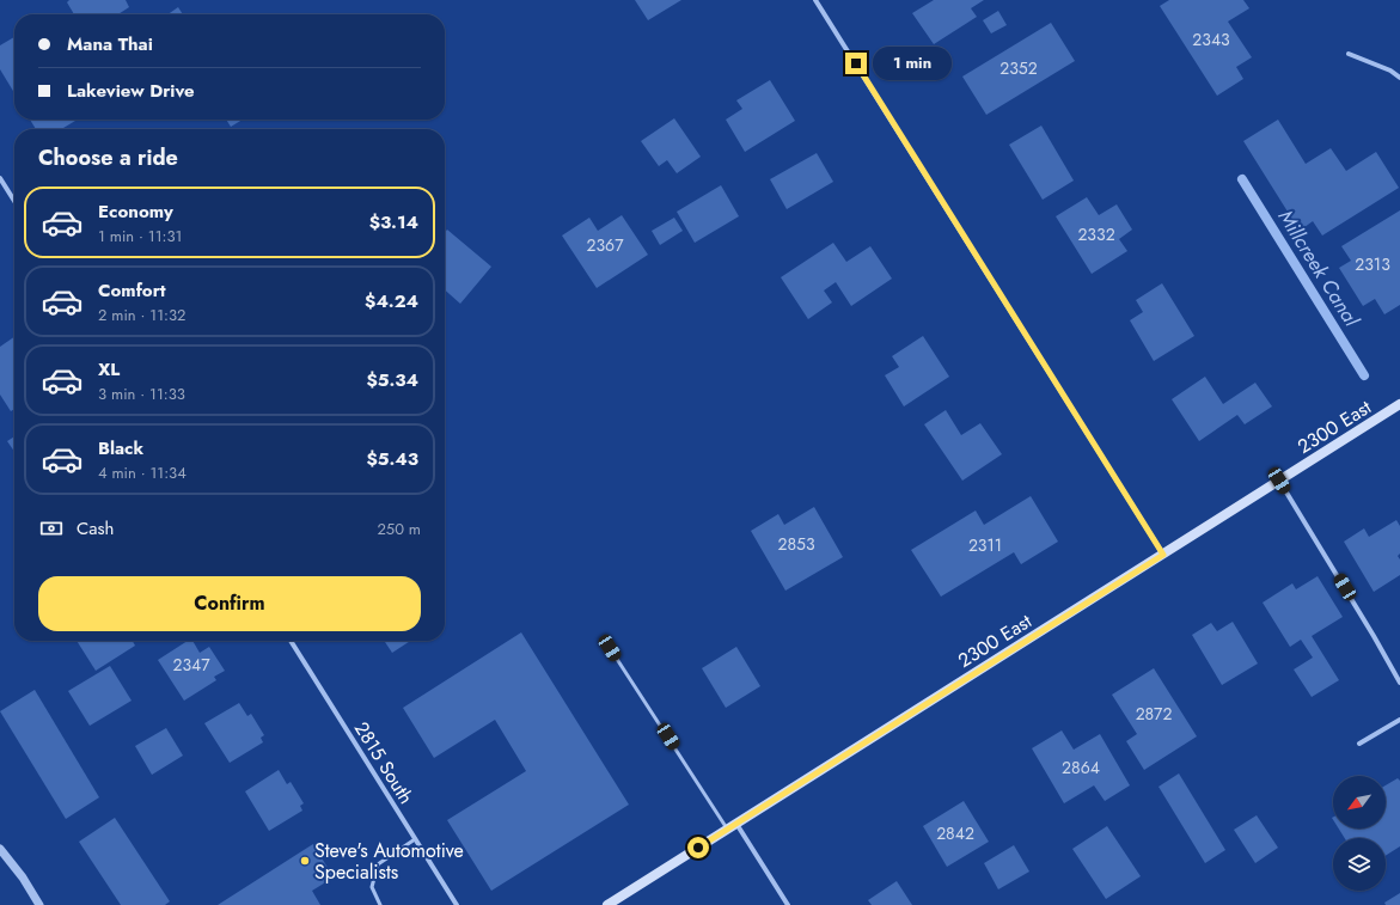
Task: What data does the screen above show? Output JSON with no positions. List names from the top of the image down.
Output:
{
  "streets": {
    "main road": ["2300 East"],
    "street": ["2815 South"]
  },
  "water": ["Millcreek Canal"],
  "places": ["Steve's Automotive Specialists"],
  "house_numbers": [
    "2343",
    "2352",
    "2332",
    "2367",
    "2313",
    "2853",
    "2311",
    "2347",
    "2872",
    "2864",
    "2842"
  ],
  "north": "bottom left",
  "page": {
    "banner": ["Mana Thai", "Lakeview Drive"],
    "bubble": "1 min",
    "heading": "Choose a ride",
    "list": [
      {
        "name": "Economy",
        "note": "1 min · 11:31",
        "value": "$3.14"
      },
      {
        "name": "Comfort",
        "note": "2 min · 11:32",
        "value": "$4.24"
      },
      {
        "name": "XL",
        "note": "3 min · 11:33",
        "value": "$5.34"
      },
      {
        "name": "Black",
        "note": "4 min · 11:34",
        "value": "$5.43"
      }
    ],
    "pay": ["Cash", "250 m"],
    "buttons": "Confirm"
  }
}
